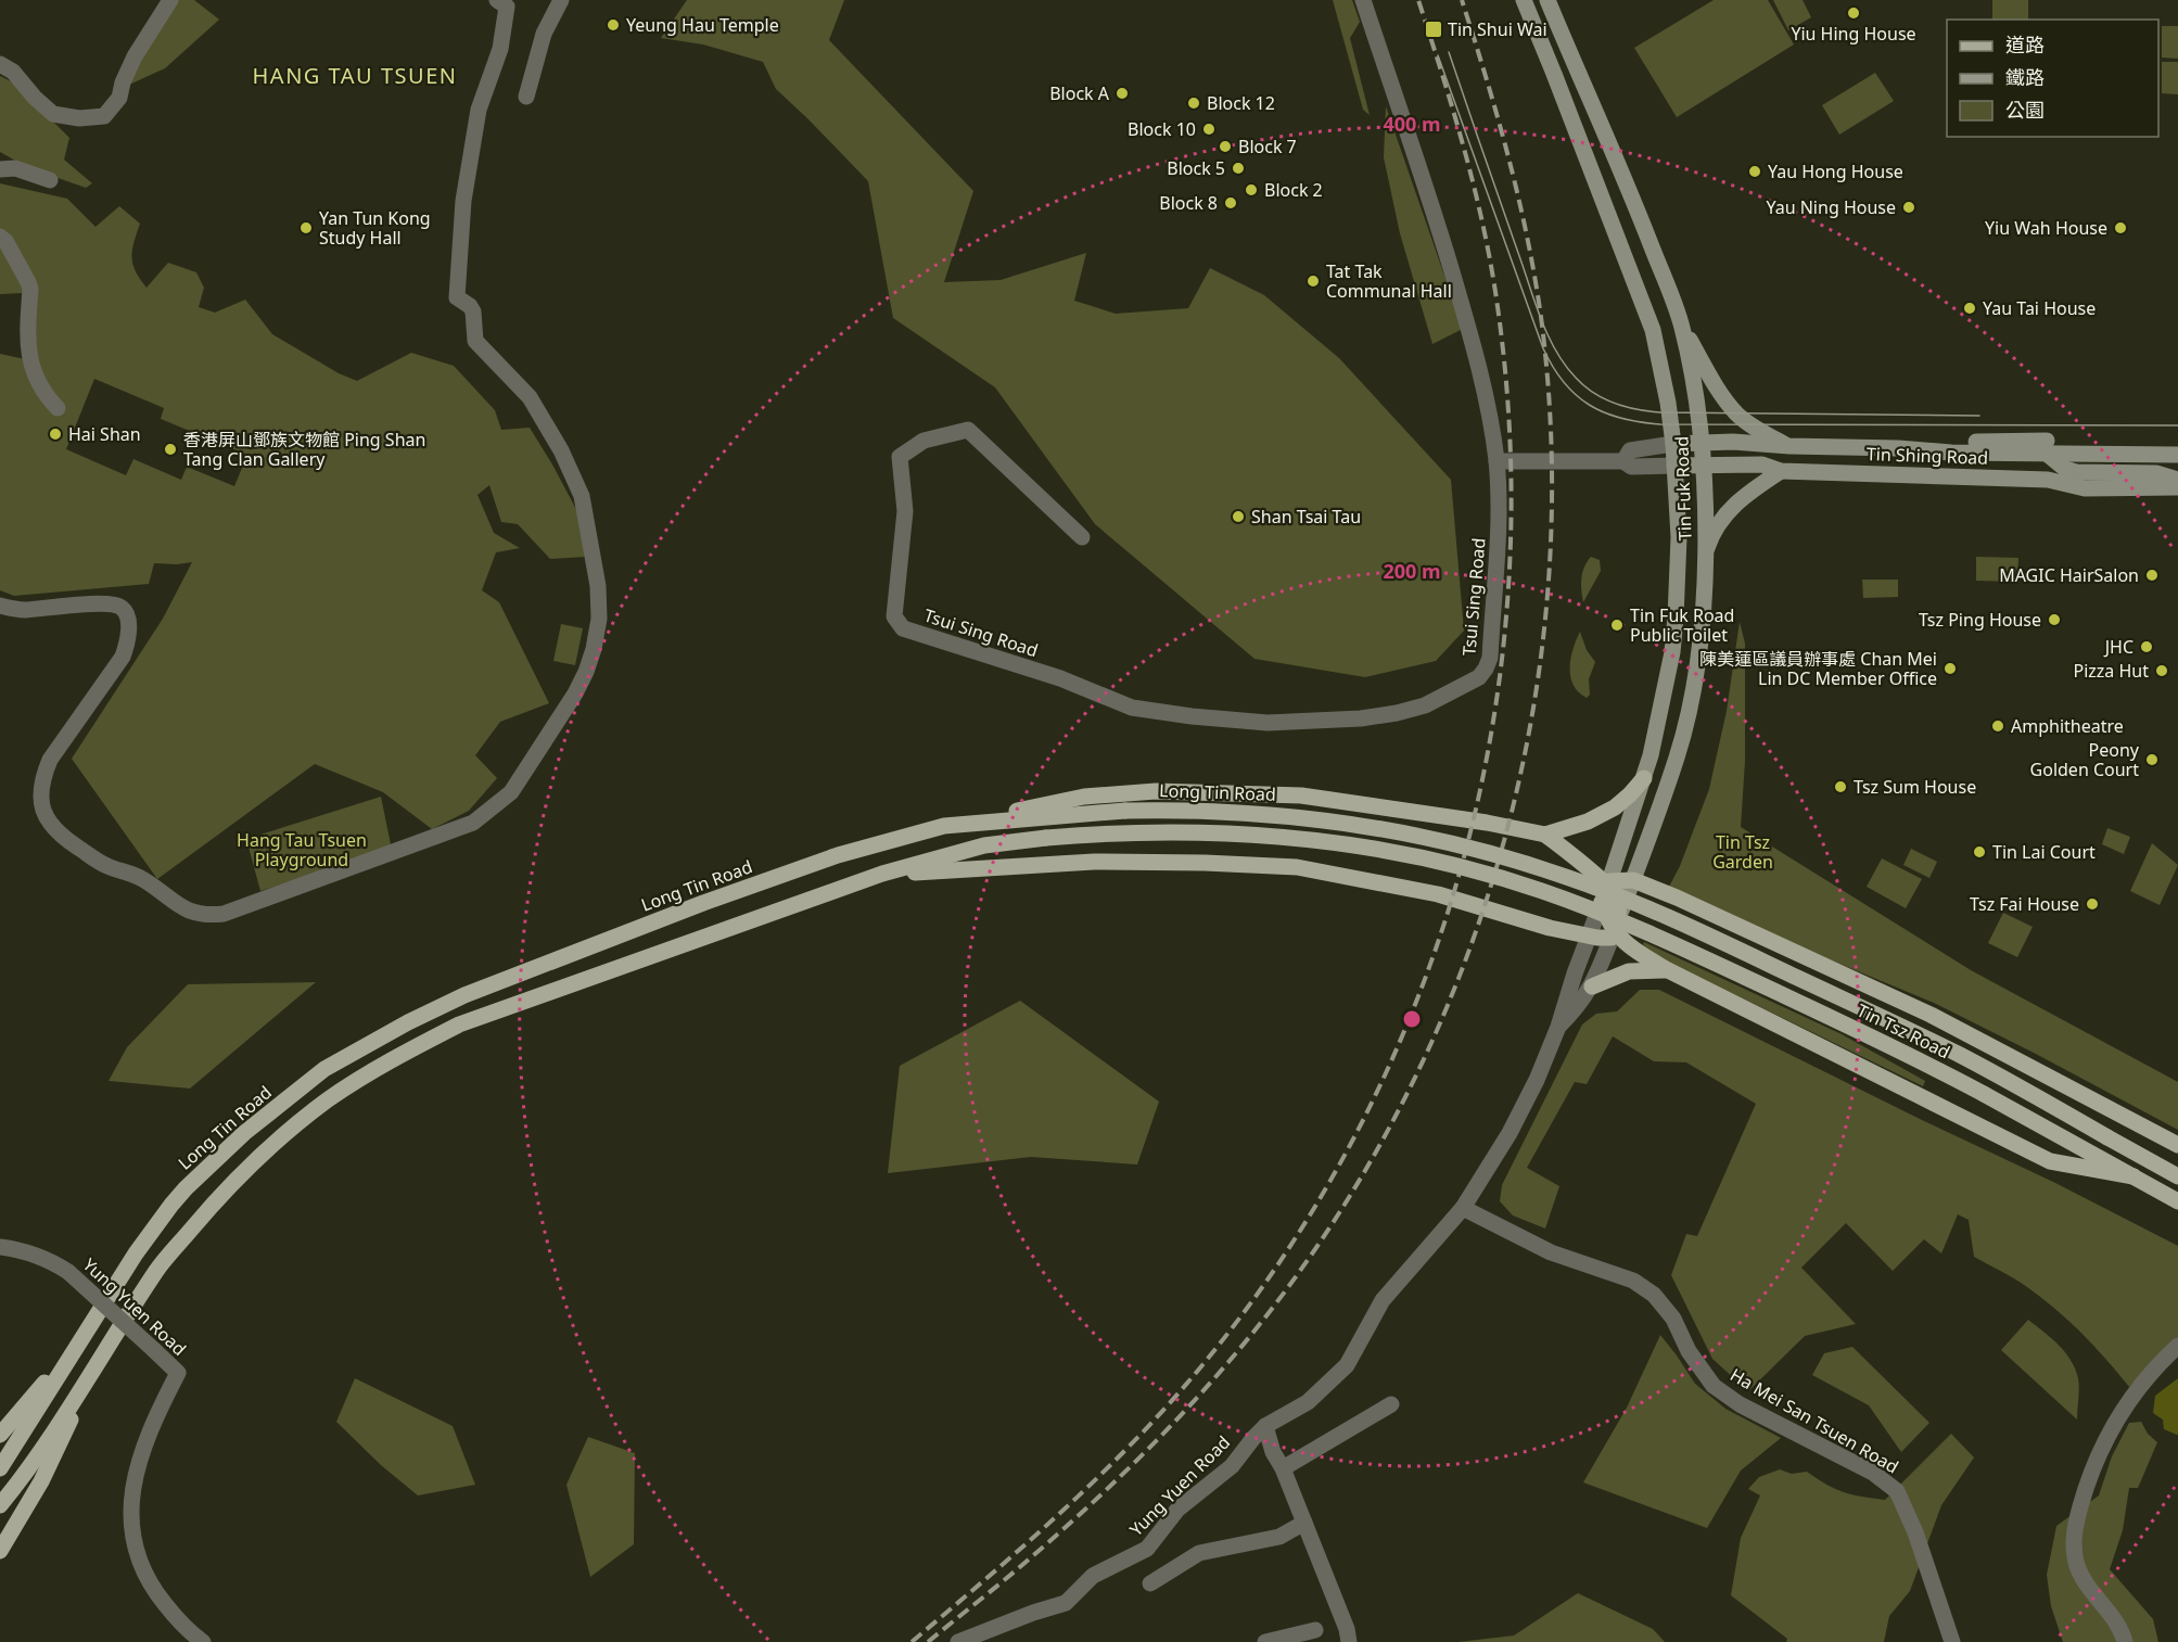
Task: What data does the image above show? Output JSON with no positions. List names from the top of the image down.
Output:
{
  "streets": {
    "main road": [
      "Tin Shing Road",
      "Tin Fuk Road",
      "Long Tin Road",
      "Tin Tsz Road"
    ],
    "street": ["Tsui Sing Road", "Yung Yuen Road", "Ha Mei San Tsuen Road"]
  },
  "crossings": [
    ["Tin Shing Road", "Tin Fuk Road"],
    ["Tin Fuk Road", "Long Tin Road"],
    ["Tin Fuk Road", "Tin Tsz Road"],
    ["Long Tin Road", "Tin Tsz Road"],
    ["Yung Yuen Road", "Ha Mei San Tsuen Road"]
  ],
  "districts": ["HANG TAU TSUEN"],
  "parks": ["Hang Tau Tsuen Playground", "Tin Tsz Garden"],
  "places": {
    "other": [
      "Yiu Hing House",
      "Yeung Hau Temple",
      "Block A",
      "Block 12",
      "Block 10",
      "Block 7",
      "Block 5",
      "Yau Hong House",
      "Block 2",
      "Block 8",
      "Yau Ning House",
      "Yan Tun Kong Study Hall",
      "Yiu Wah House",
      "Tat Tak Communal Hall",
      "Yau Tai House",
      "Hai Shan",
      "香港屏山鄧族文物館 Ping Shan Tang Clan Gallery",
      "Shan Tsai Tau",
      "MAGIC HairSalon",
      "Tsz Ping House",
      "Tin Fuk Road Public Toilet",
      "JHC",
      "陳美蓮區議員辦事處 Chan Mei Lin DC Member Office",
      "Pizza Hut",
      "Amphitheatre",
      "Peony Golden Court",
      "Tsz Sum House",
      "Tin Lai Court",
      "Tsz Fai House"
    ],
    "transit": ["Tin Shui Wai"]
  },
  "legend": ["道路", "鐵路", "公園"],
  "rings": ["400 m", "200 m"]
}
